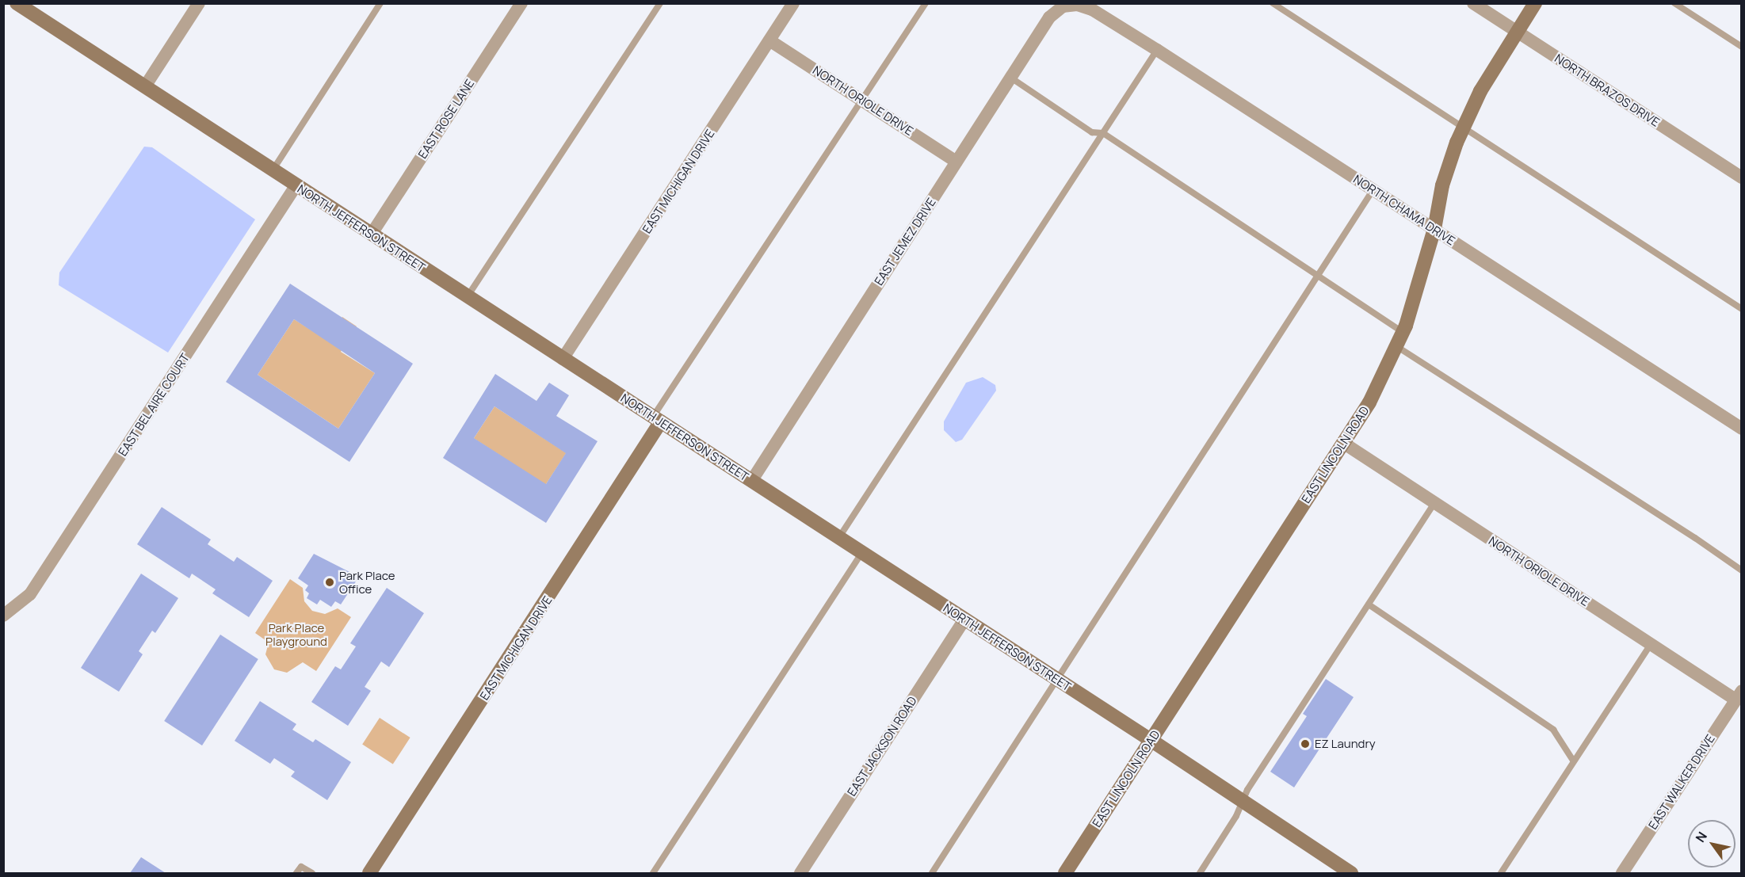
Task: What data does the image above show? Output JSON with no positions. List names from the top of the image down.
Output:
{
  "streets": {
    "street": [
      "NORTH BRAZOS DRIVE",
      "NORTH ORIOLE DRIVE",
      "EAST ROSE LANE",
      "EAST MICHIGAN DRIVE",
      "NORTH CHAMA DRIVE",
      "NORTH JEFFERSON STREET",
      "EAST JEMEZ DRIVE",
      "EAST BEL AIRE COURT",
      "EAST LINCOLN ROAD",
      "EAST JACKSON ROAD",
      "EAST WALKER DRIVE"
    ]
  },
  "crossings": [
    ["NORTH BRAZOS DRIVE", "EAST LINCOLN ROAD"],
    ["NORTH ORIOLE DRIVE", "EAST MICHIGAN DRIVE"],
    ["NORTH ORIOLE DRIVE", "EAST JEMEZ DRIVE"],
    ["NORTH ORIOLE DRIVE", "EAST LINCOLN ROAD"],
    ["NORTH ORIOLE DRIVE", "EAST WALKER DRIVE"],
    ["EAST ROSE LANE", "NORTH JEFFERSON STREET"],
    ["EAST MICHIGAN DRIVE", "NORTH JEFFERSON STREET"],
    ["NORTH CHAMA DRIVE", "EAST JEMEZ DRIVE"],
    ["NORTH CHAMA DRIVE", "EAST LINCOLN ROAD"],
    ["NORTH JEFFERSON STREET", "EAST JEMEZ DRIVE"],
    ["NORTH JEFFERSON STREET", "EAST BEL AIRE COURT"],
    ["NORTH JEFFERSON STREET", "EAST LINCOLN ROAD"],
    ["NORTH JEFFERSON STREET", "EAST JACKSON ROAD"]
  ],
  "parks": ["Park Place Playground"],
  "places": ["Park Place Office", "EZ Laundry"],
  "north": "top left"
}
